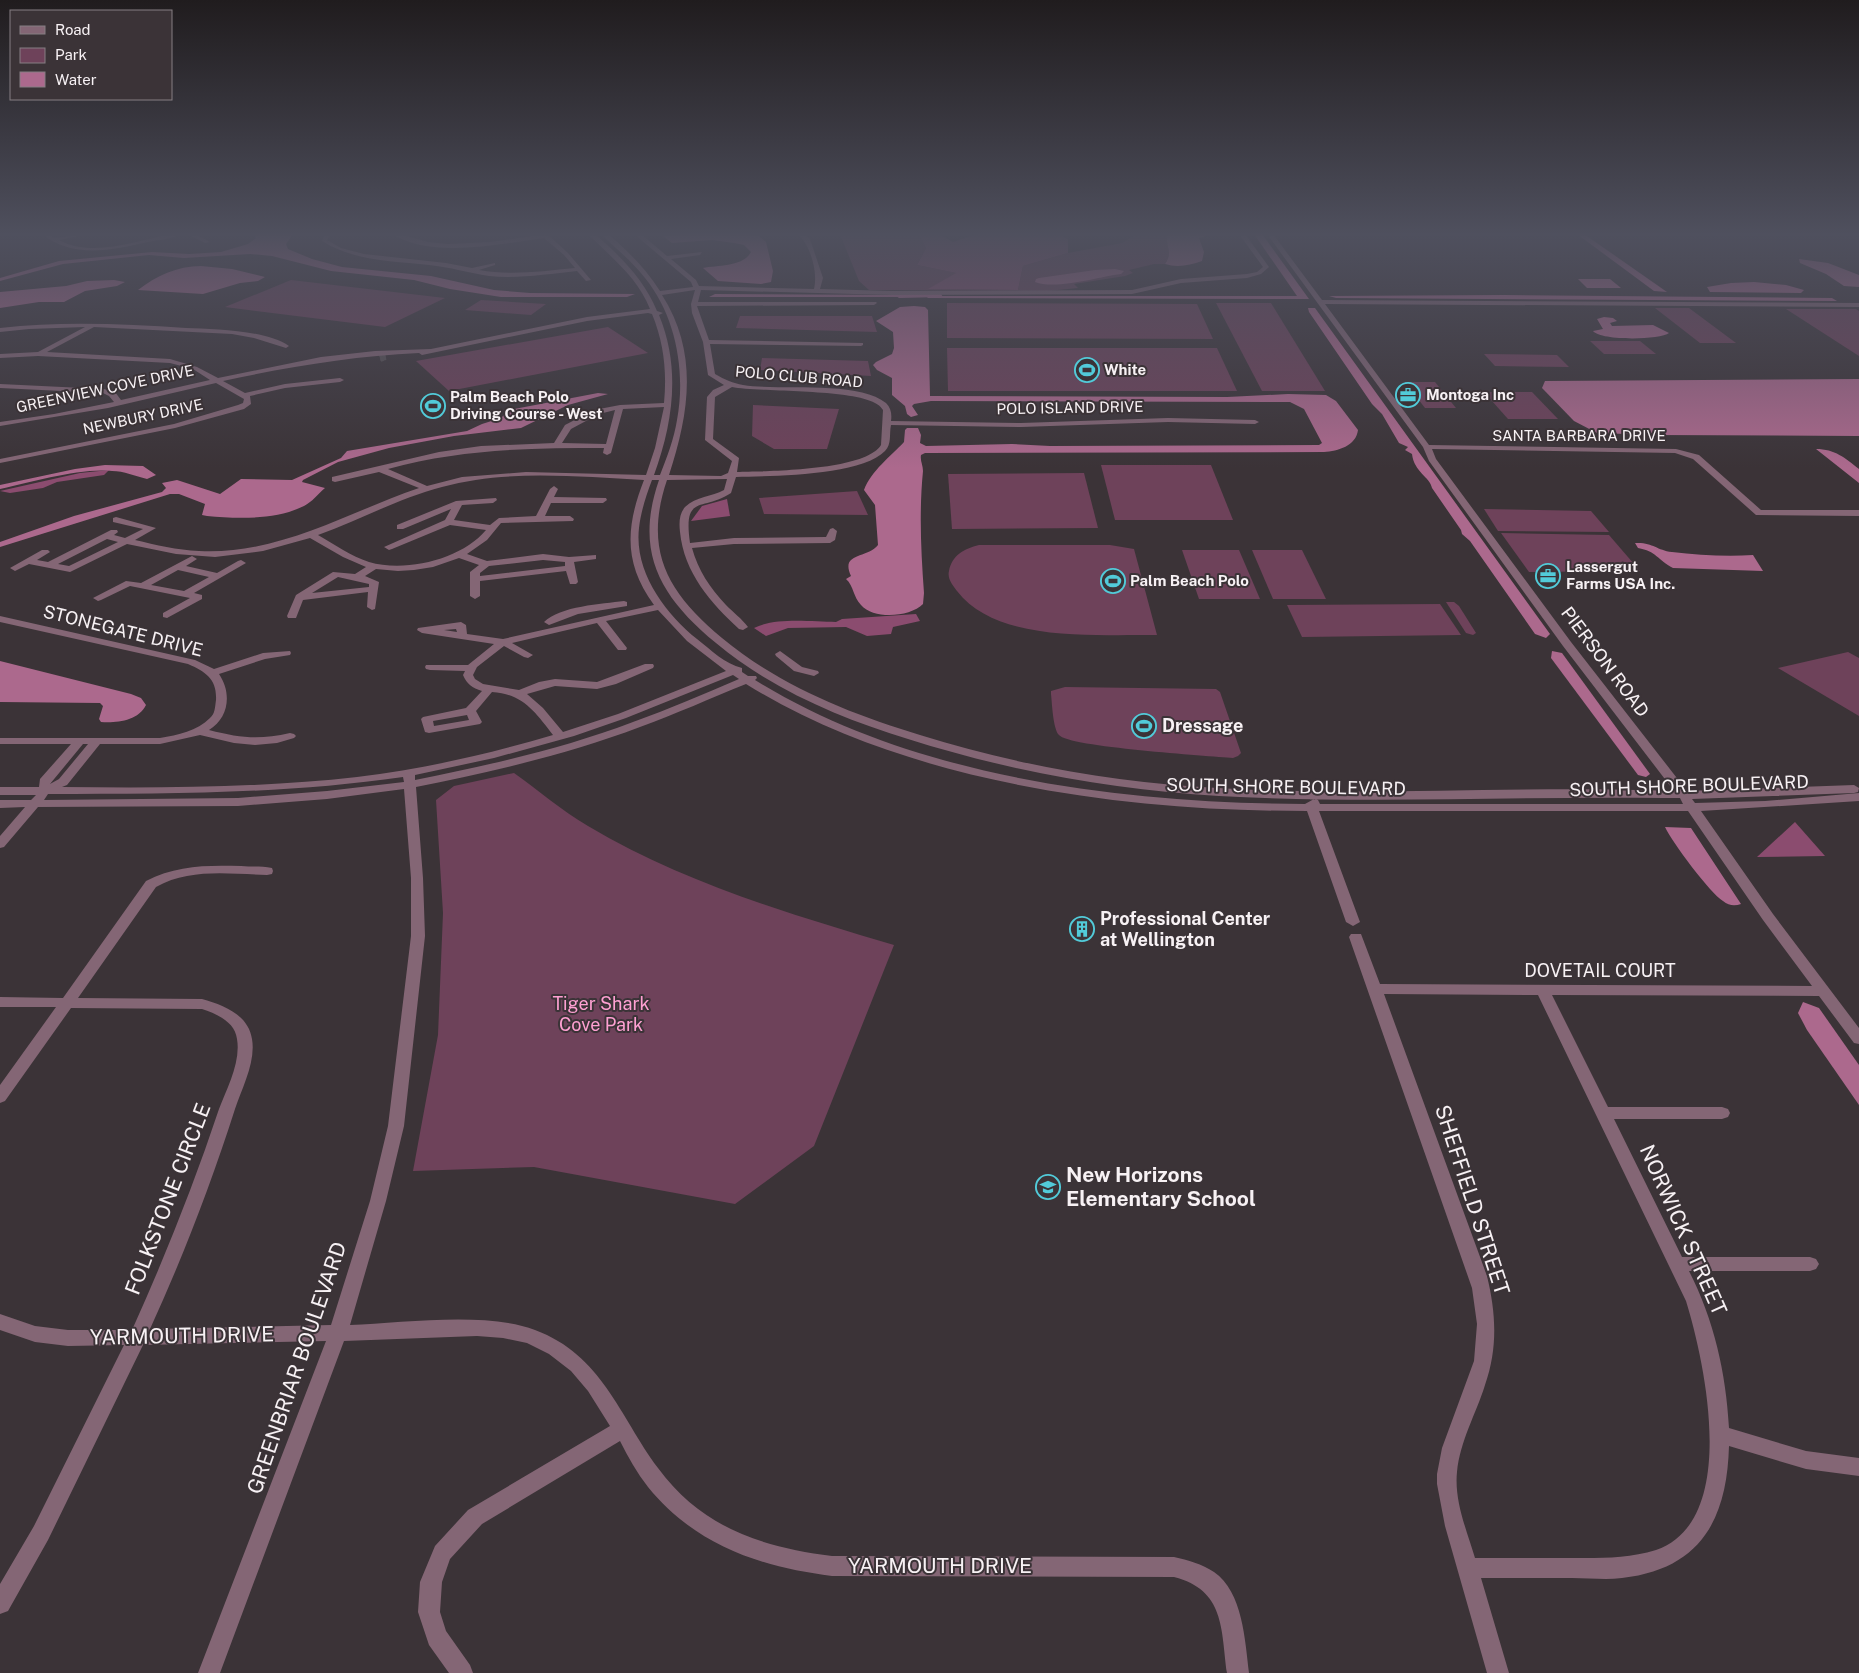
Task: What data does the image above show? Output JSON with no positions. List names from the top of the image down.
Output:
{
  "streets": {
    "street": [
      "POLO CLUB ROAD",
      "GREENVIEW COVE DRIVE",
      "POLO ISLAND DRIVE",
      "NEWBURY DRIVE",
      "SANTA BARBARA DRIVE",
      "STONEGATE DRIVE",
      "PIERSON ROAD",
      "SOUTH SHORE BOULEVARD",
      "DOVETAIL COURT",
      "FOLKSTONE CIRCLE",
      "SHEFFIELD STREET",
      "NORWICK STREET",
      "YARMOUTH DRIVE",
      "GREENBRIAR BOULEVARD"
    ]
  },
  "crossings": [
    ["POLO CLUB ROAD", "POLO ISLAND DRIVE"],
    ["POLO CLUB ROAD", "SOUTH SHORE BOULEVARD"],
    ["GREENVIEW COVE DRIVE", "NEWBURY DRIVE"],
    ["GREENVIEW COVE DRIVE", "SOUTH SHORE BOULEVARD"],
    ["SANTA BARBARA DRIVE", "PIERSON ROAD"],
    ["PIERSON ROAD", "SOUTH SHORE BOULEVARD"],
    ["PIERSON ROAD", "DOVETAIL COURT"],
    ["SOUTH SHORE BOULEVARD", "SHEFFIELD STREET"],
    ["DOVETAIL COURT", "SHEFFIELD STREET"],
    ["DOVETAIL COURT", "NORWICK STREET"],
    ["FOLKSTONE CIRCLE", "YARMOUTH DRIVE"],
    ["SHEFFIELD STREET", "NORWICK STREET"],
    ["YARMOUTH DRIVE", "GREENBRIAR BOULEVARD"]
  ],
  "parks": ["Tiger Shark Cove Park"],
  "places": {
    "sports": [
      "White",
      "Palm Beach Polo Driving Course - West",
      "Palm Beach Polo",
      "Dressage"
    ],
    "office": ["Montoga Inc", "Lassergut Farms USA Inc."],
    "building": ["Professional Center at Wellington"],
    "school or university": ["New Horizons Elementary School"]
  },
  "legend": ["Road", "Park", "Water"]
}
